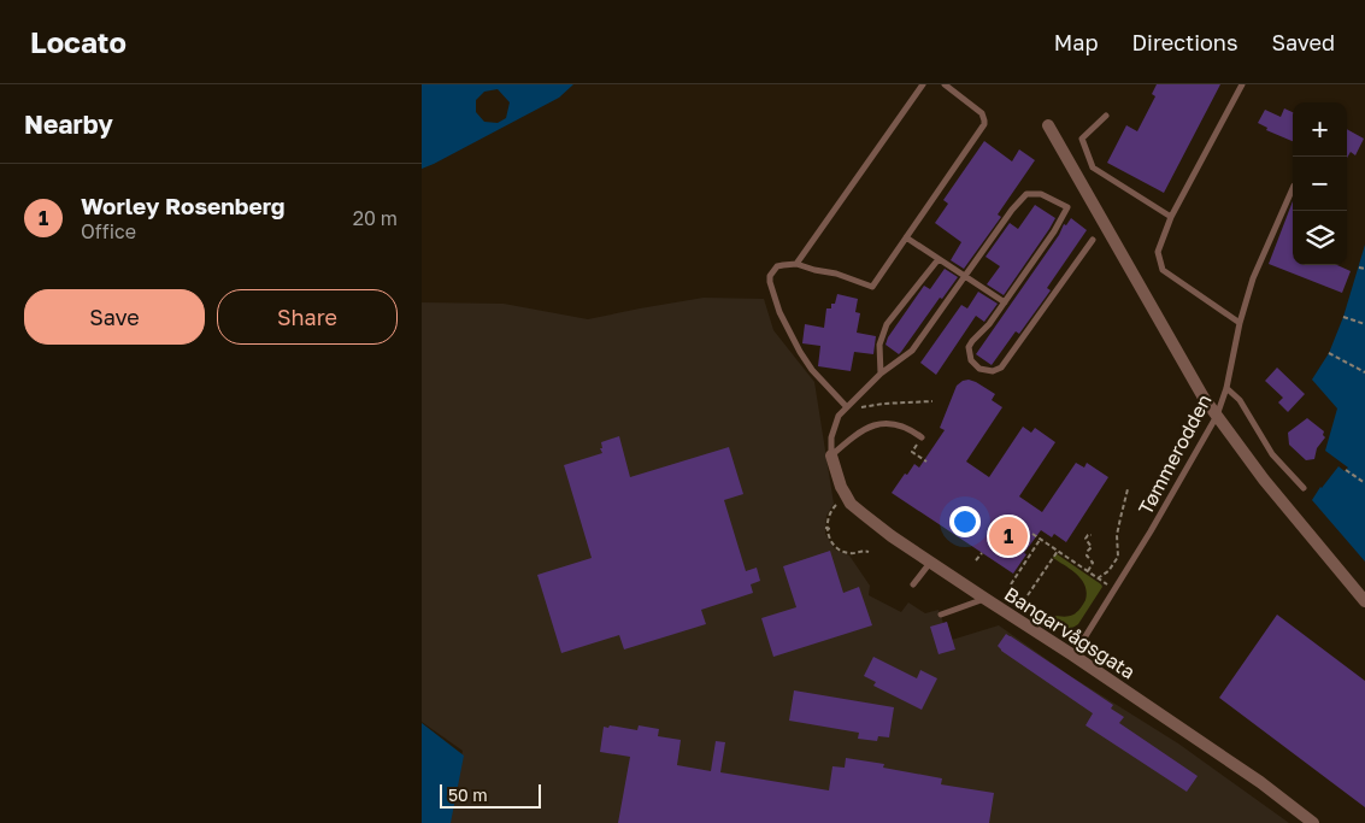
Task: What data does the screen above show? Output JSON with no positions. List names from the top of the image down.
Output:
{
  "streets": {
    "street": ["Bangarvågsgata"],
    "lane": ["Tømmerodden"]
  },
  "crossings": [
    ["Tømmerodden", "Bangarvågsgata"]
  ],
  "scale_bar": "50 m",
  "page": {
    "header": "Locato",
    "nav": ["Map", "Directions", "Saved"],
    "heading": "Nearby",
    "map_buttons": ["+", "−"],
    "list": [
      {
        "mark": "1",
        "name": "Worley Rosenberg",
        "note": "Office",
        "value": "20 m"
      }
    ],
    "buttons": ["Save", "Share"],
    "pins": "1",
    "scale": "50 m"
  }
}
